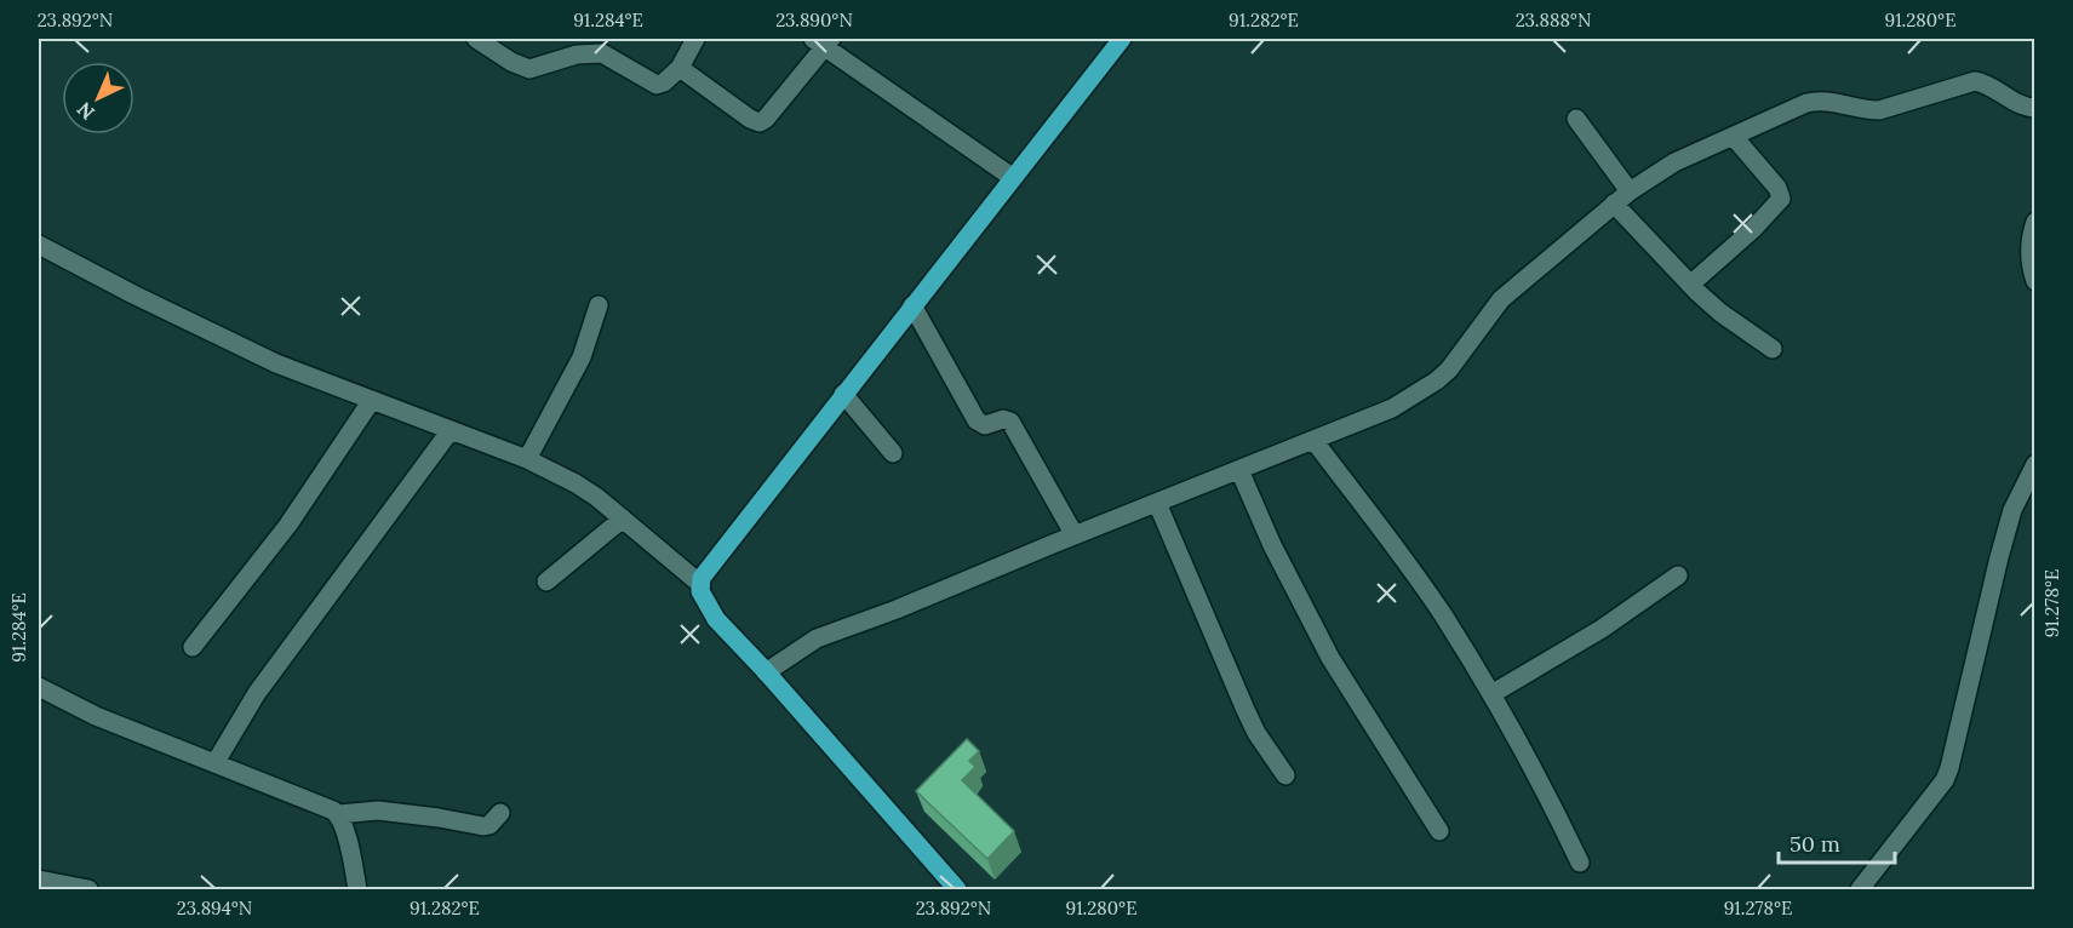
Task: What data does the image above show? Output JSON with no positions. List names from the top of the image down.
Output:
{
  "scale_bar": "50 m",
  "north": "bottom left",
  "coordinates": [
    "23.892°N",
    "91.284°E",
    "23.890°N",
    "91.282°E",
    "23.888°N",
    "91.280°E",
    "91.278°E",
    "23.894°N"
  ]
}
